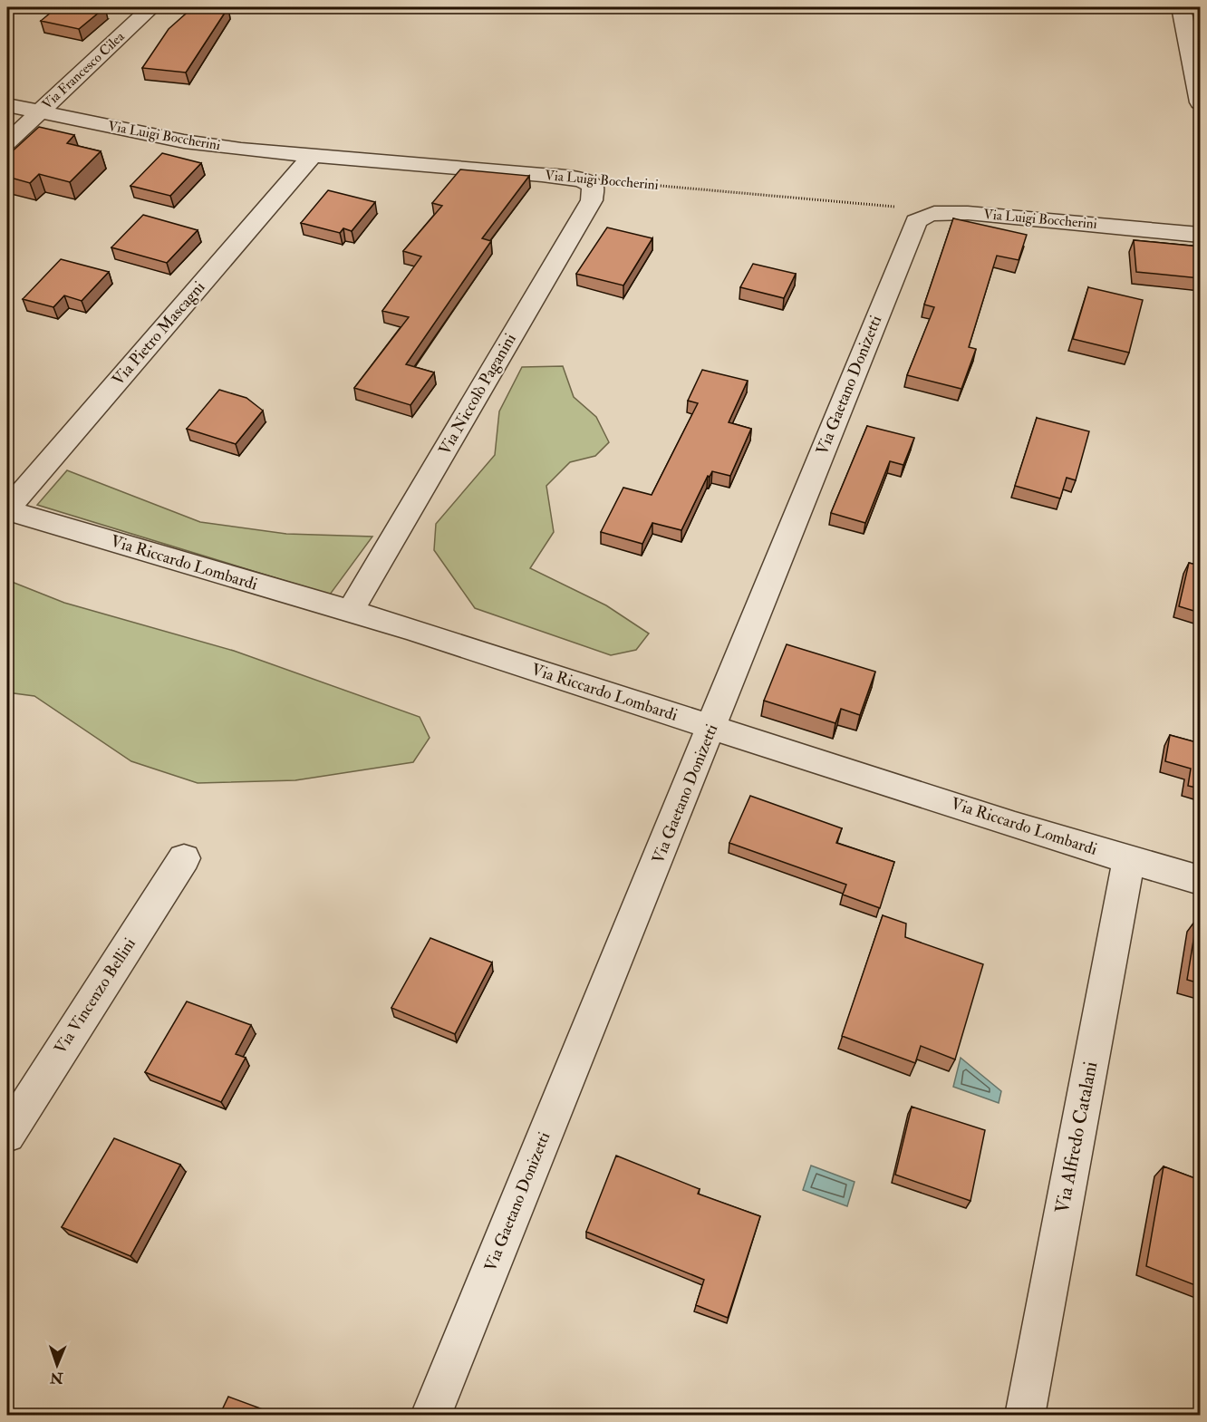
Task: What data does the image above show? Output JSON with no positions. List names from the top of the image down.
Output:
{
  "streets": {
    "street": [
      "Via Francesco Cilea",
      "Via Luigi Boccherini",
      "Via Pietro Mascagni",
      "Via Gaetano Donizetti",
      "Via Niccolò Paganini",
      "Via Riccardo Lombardi",
      "Via Vincenzo Bellini",
      "Via Alfredo Catalani"
    ]
  },
  "crossings": [
    ["Via Francesco Cilea", "Via Luigi Boccherini"],
    ["Via Luigi Boccherini", "Via Pietro Mascagni"],
    ["Via Luigi Boccherini", "Via Gaetano Donizetti"],
    ["Via Luigi Boccherini", "Via Niccolò Paganini"],
    ["Via Pietro Mascagni", "Via Riccardo Lombardi"],
    ["Via Gaetano Donizetti", "Via Riccardo Lombardi"],
    ["Via Niccolò Paganini", "Via Riccardo Lombardi"],
    ["Via Riccardo Lombardi", "Via Alfredo Catalani"]
  ],
  "north": "bottom"
}
